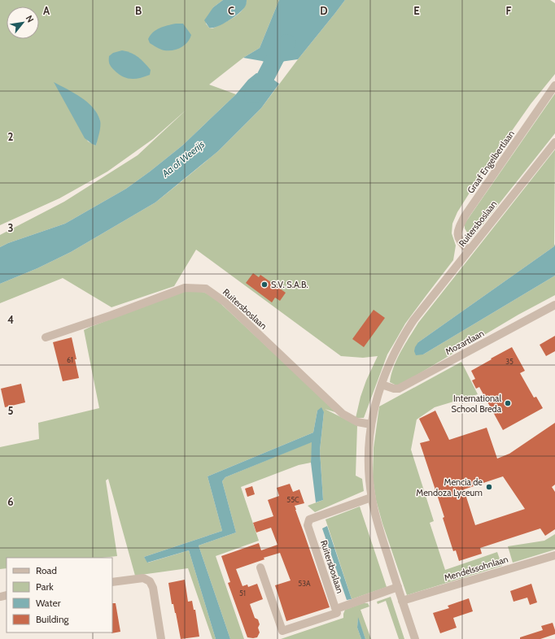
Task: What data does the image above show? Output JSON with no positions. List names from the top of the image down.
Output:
{
  "streets": {
    "street": [
      "Graaf Engelbertlaan",
      "Ruitersboslaan",
      "Mozartlaan",
      "Mendelssohnlaan"
    ]
  },
  "crossings": [
    ["Graaf Engelbertlaan", "Ruitersboslaan"],
    ["Ruitersboslaan", "Mozartlaan"],
    ["Ruitersboslaan", "Mendelssohnlaan"]
  ],
  "water": ["Aa of Weerijs"],
  "places": ["S.V. S.A.B.", "International School Breda", "Mencia de Mendoza Lyceum"],
  "house_numbers": [
    "61",
    "35",
    "55C",
    "53A",
    "51"
  ],
  "legend": [
    "Road",
    "Park",
    "Water",
    "Building"
  ],
  "north": "top right",
  "grid": {
    "columns": [
      "A",
      "B",
      "C",
      "D",
      "E",
      "F"
    ],
    "rows": [
      "2",
      "3",
      "4",
      "5",
      "6"
    ]
  }
}
